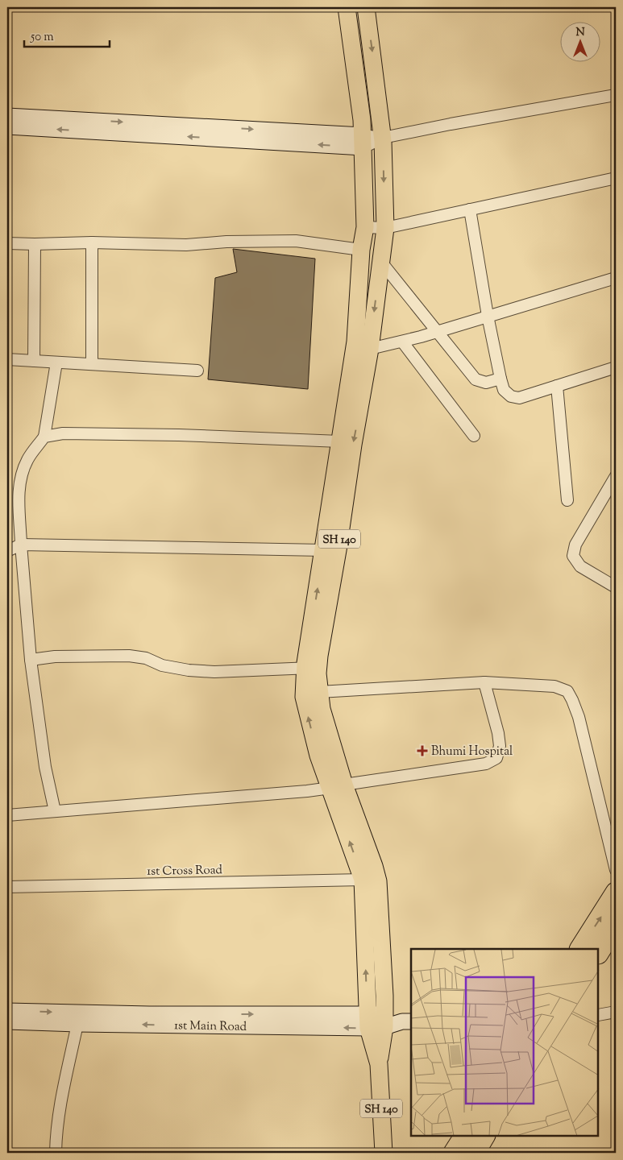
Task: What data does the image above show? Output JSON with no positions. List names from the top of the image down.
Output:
{
  "streets": {
    "main road": ["SH 140"],
    "street": ["1st Cross Road", "1st Main Road"]
  },
  "crossings": [
    ["SH 140", "1st Cross Road"],
    ["SH 140", "1st Main Road"]
  ],
  "places": {
    "health": ["Bhumi Hospital"]
  },
  "scale_bar": "50 m",
  "north": "top"
}
